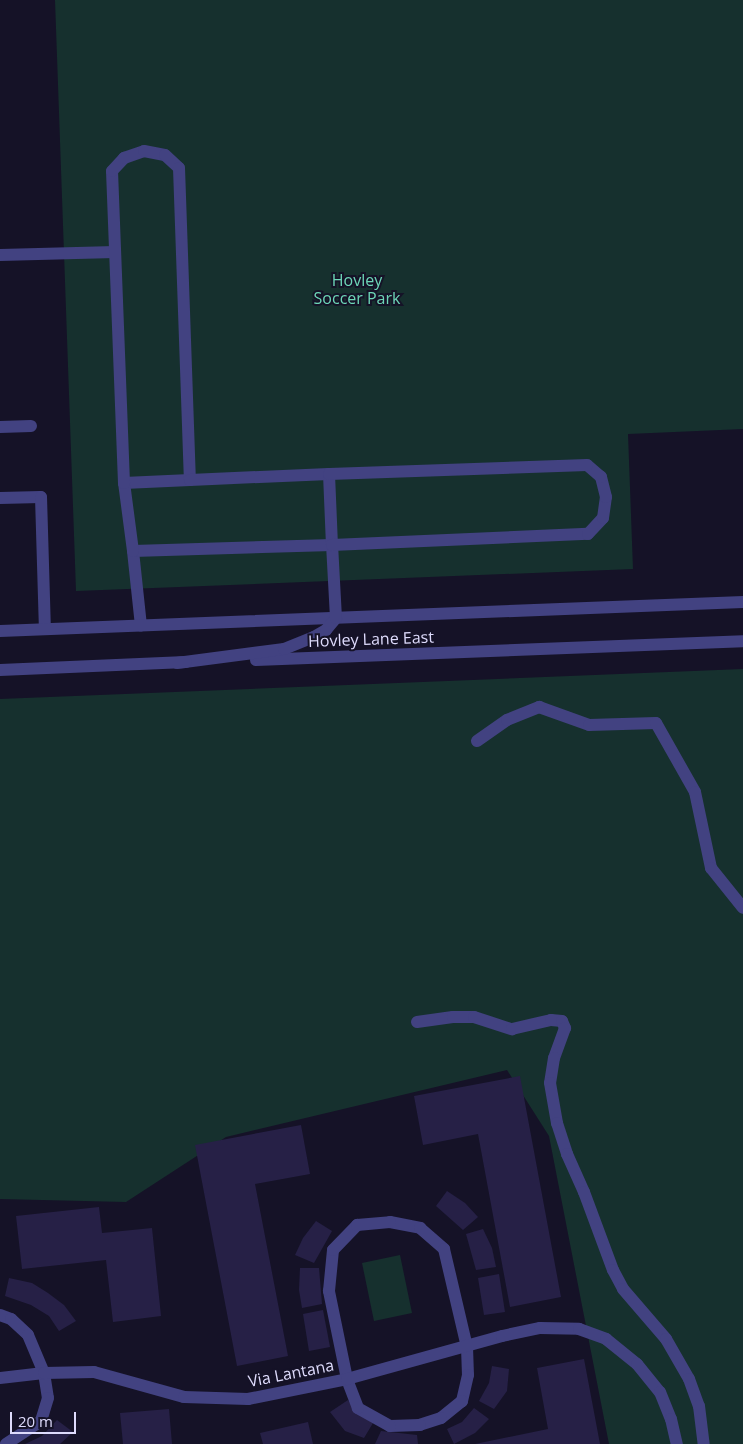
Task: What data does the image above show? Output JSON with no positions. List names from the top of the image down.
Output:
{
  "streets": {
    "street": ["Hovley Lane East", "Via Lantana"]
  },
  "parks": ["Hovley Soccer Park"],
  "scale_bar": "20 m"
}
